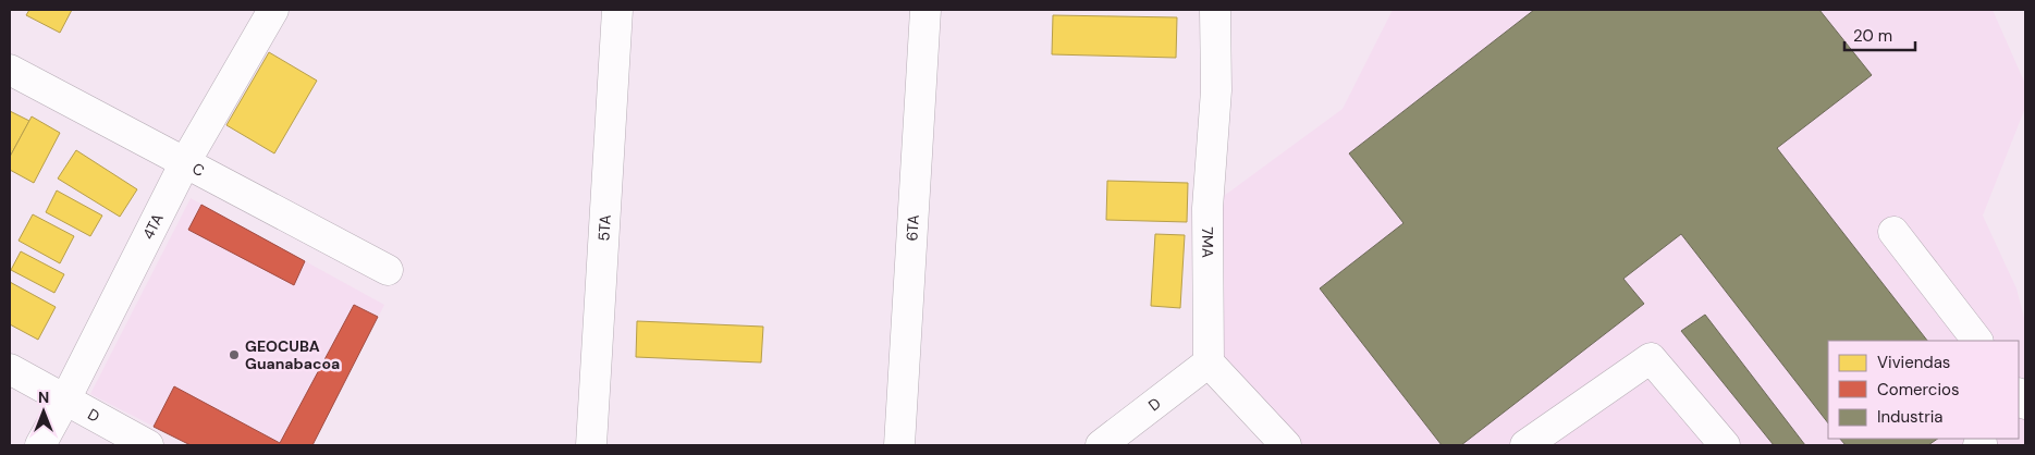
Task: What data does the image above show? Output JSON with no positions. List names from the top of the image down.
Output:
{
  "streets": {
    "street": [
      "C",
      "4TA",
      "5TA",
      "6TA",
      "7MA",
      "D"
    ]
  },
  "crossings": [
    ["C", "4TA"],
    ["4TA", "D"],
    ["7MA", "D"]
  ],
  "places": ["GEOCUBA Guanabacoa"],
  "legend": ["Viviendas", "Comercios", "Industria"],
  "scale_bar": "20 m",
  "north": "top"
}
